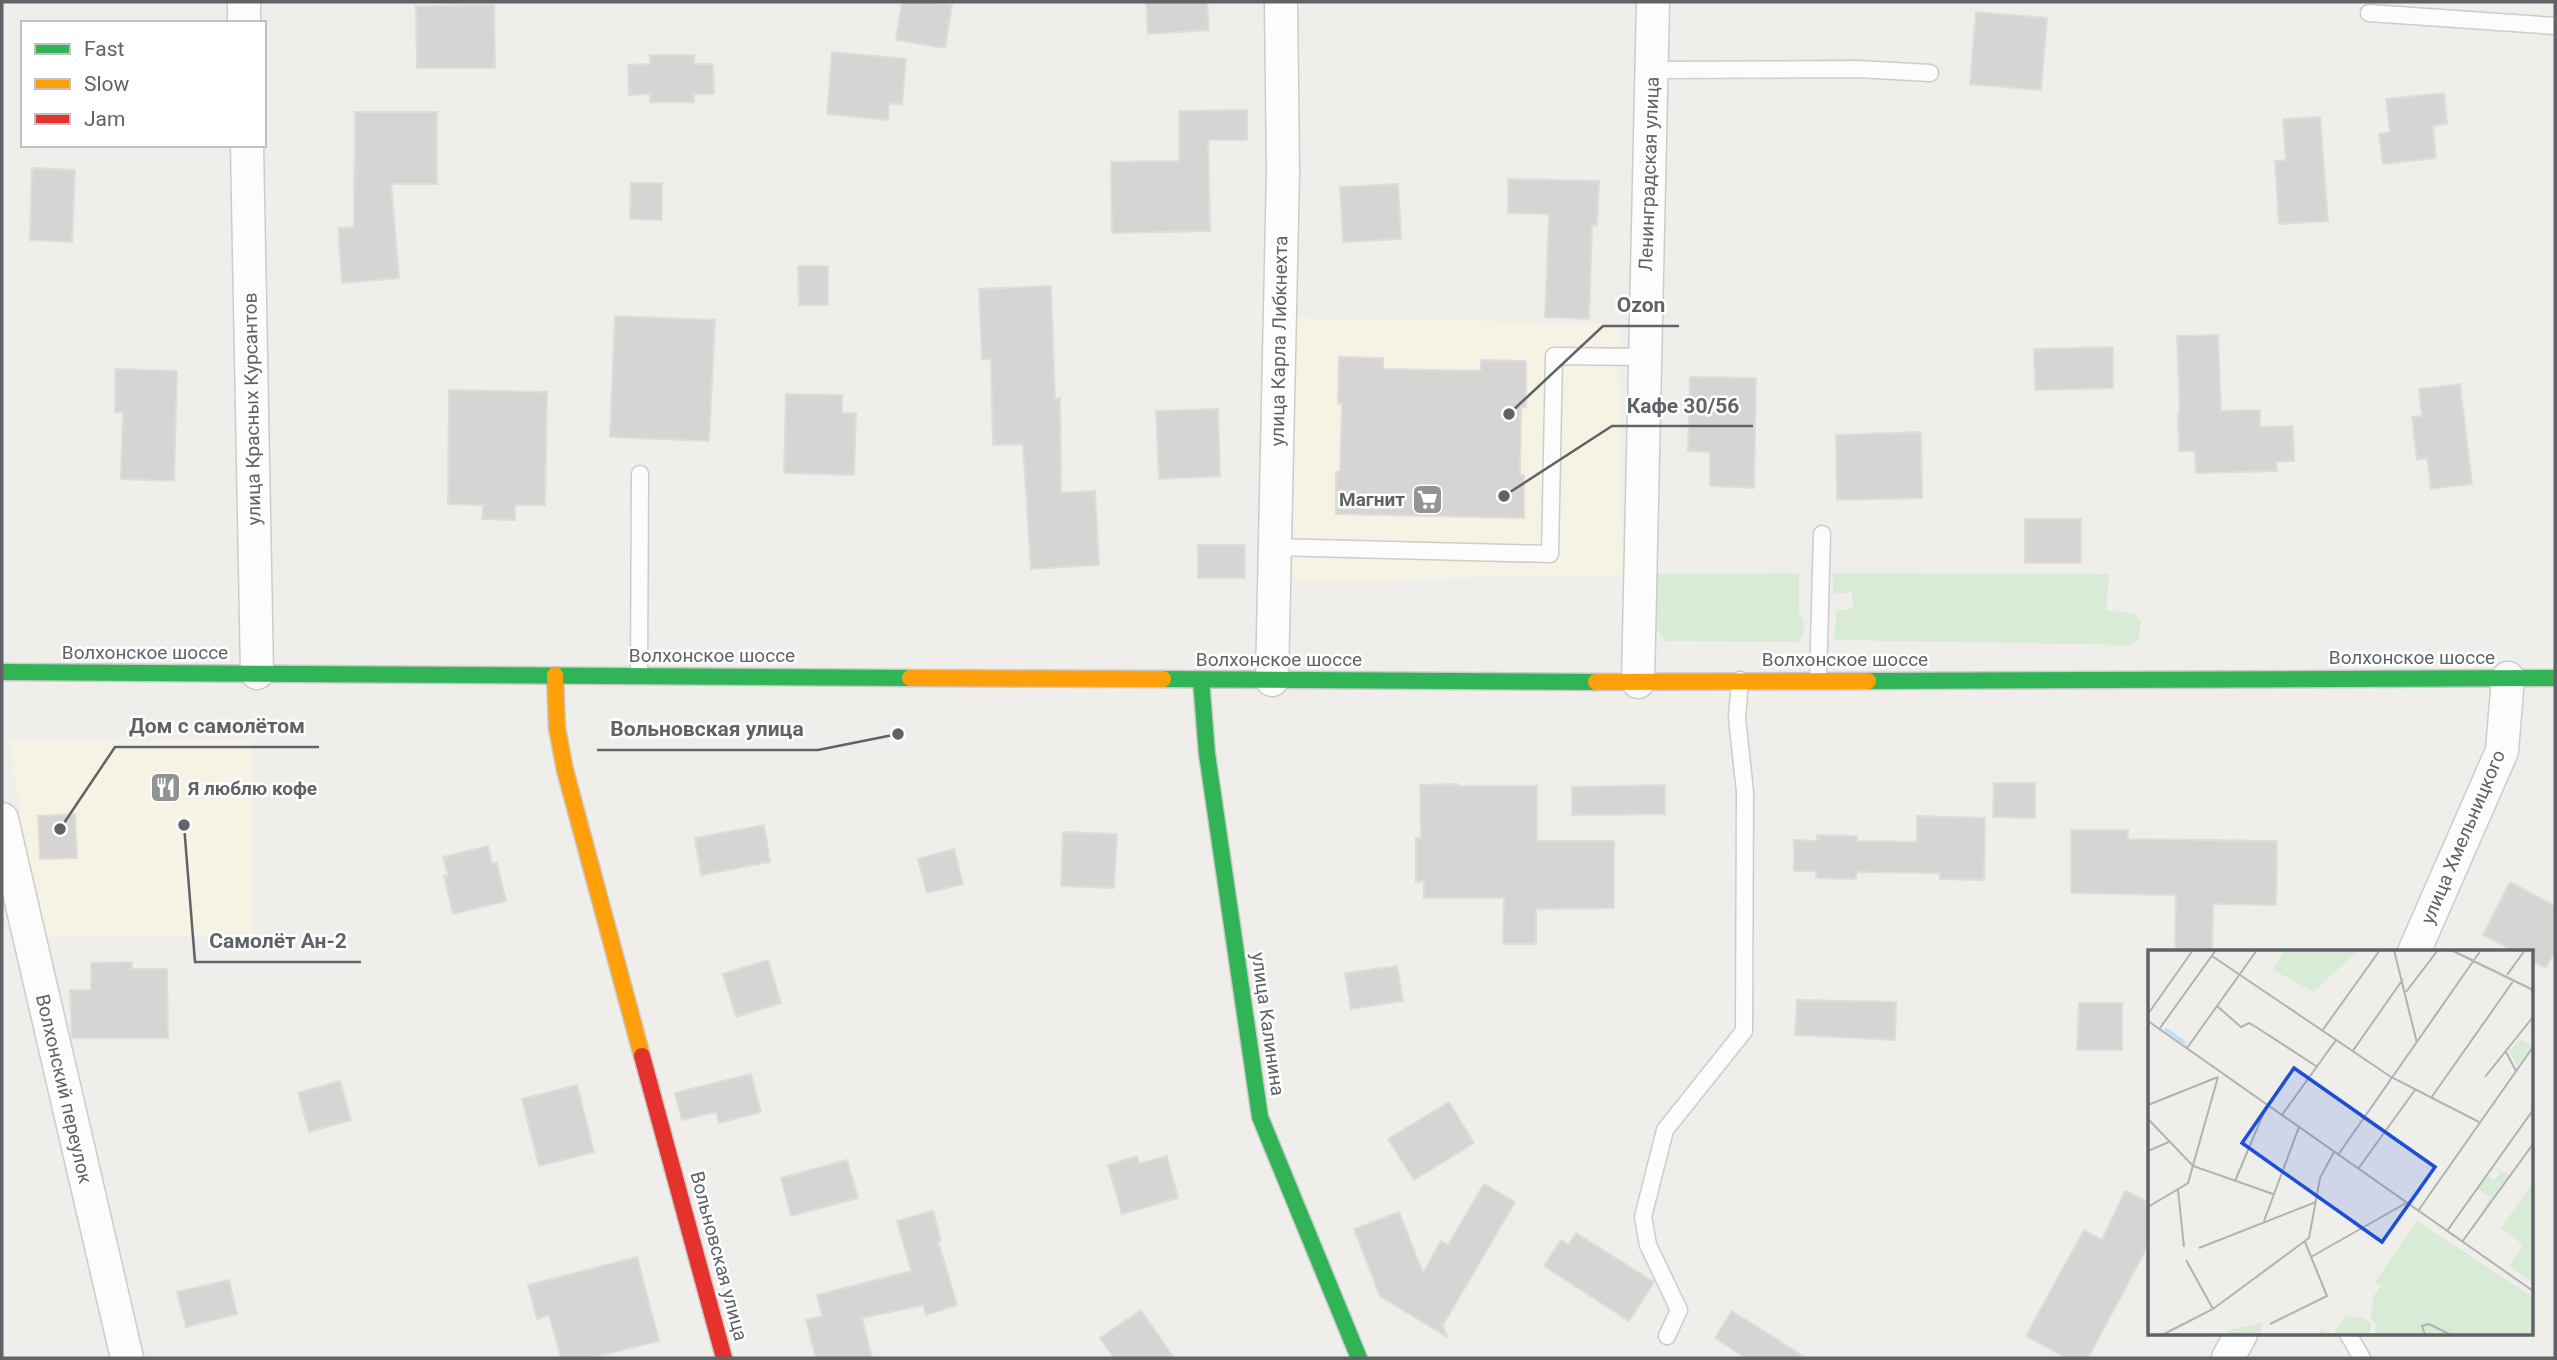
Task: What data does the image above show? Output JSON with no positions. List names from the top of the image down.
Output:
{
  "streets": {
    "main road": ["Волхонское шоссе", "улица Калинина", "Вольновская улица"],
    "street": [
      "Ленинградская улица",
      "улица Карла Либкнехта",
      "улица Красных Курсантов",
      "улица Хмельницкого",
      "Волхонский переулок"
    ]
  },
  "crossings": [
    ["Ленинградская улица", "Волхонское шоссе"],
    ["улица Карла Либкнехта", "Волхонское шоссе"],
    ["улица Красных Курсантов", "Волхонское шоссе"],
    ["Волхонское шоссе", "улица Хмельницкого"],
    ["Волхонское шоссе", "улица Калинина"],
    ["Волхонское шоссе", "Вольновская улица"]
  ],
  "places": {
    "other": [
      "Ozon",
      "Кафе 30/56",
      "Вольновская улица",
      "Самолёт Ан-2",
      "Дом с самолётом"
    ],
    "supermarket": ["Магнит"],
    "restaurant": ["Я люблю кофе"]
  },
  "legend": ["Fast", "Slow", "Jam"]
}
